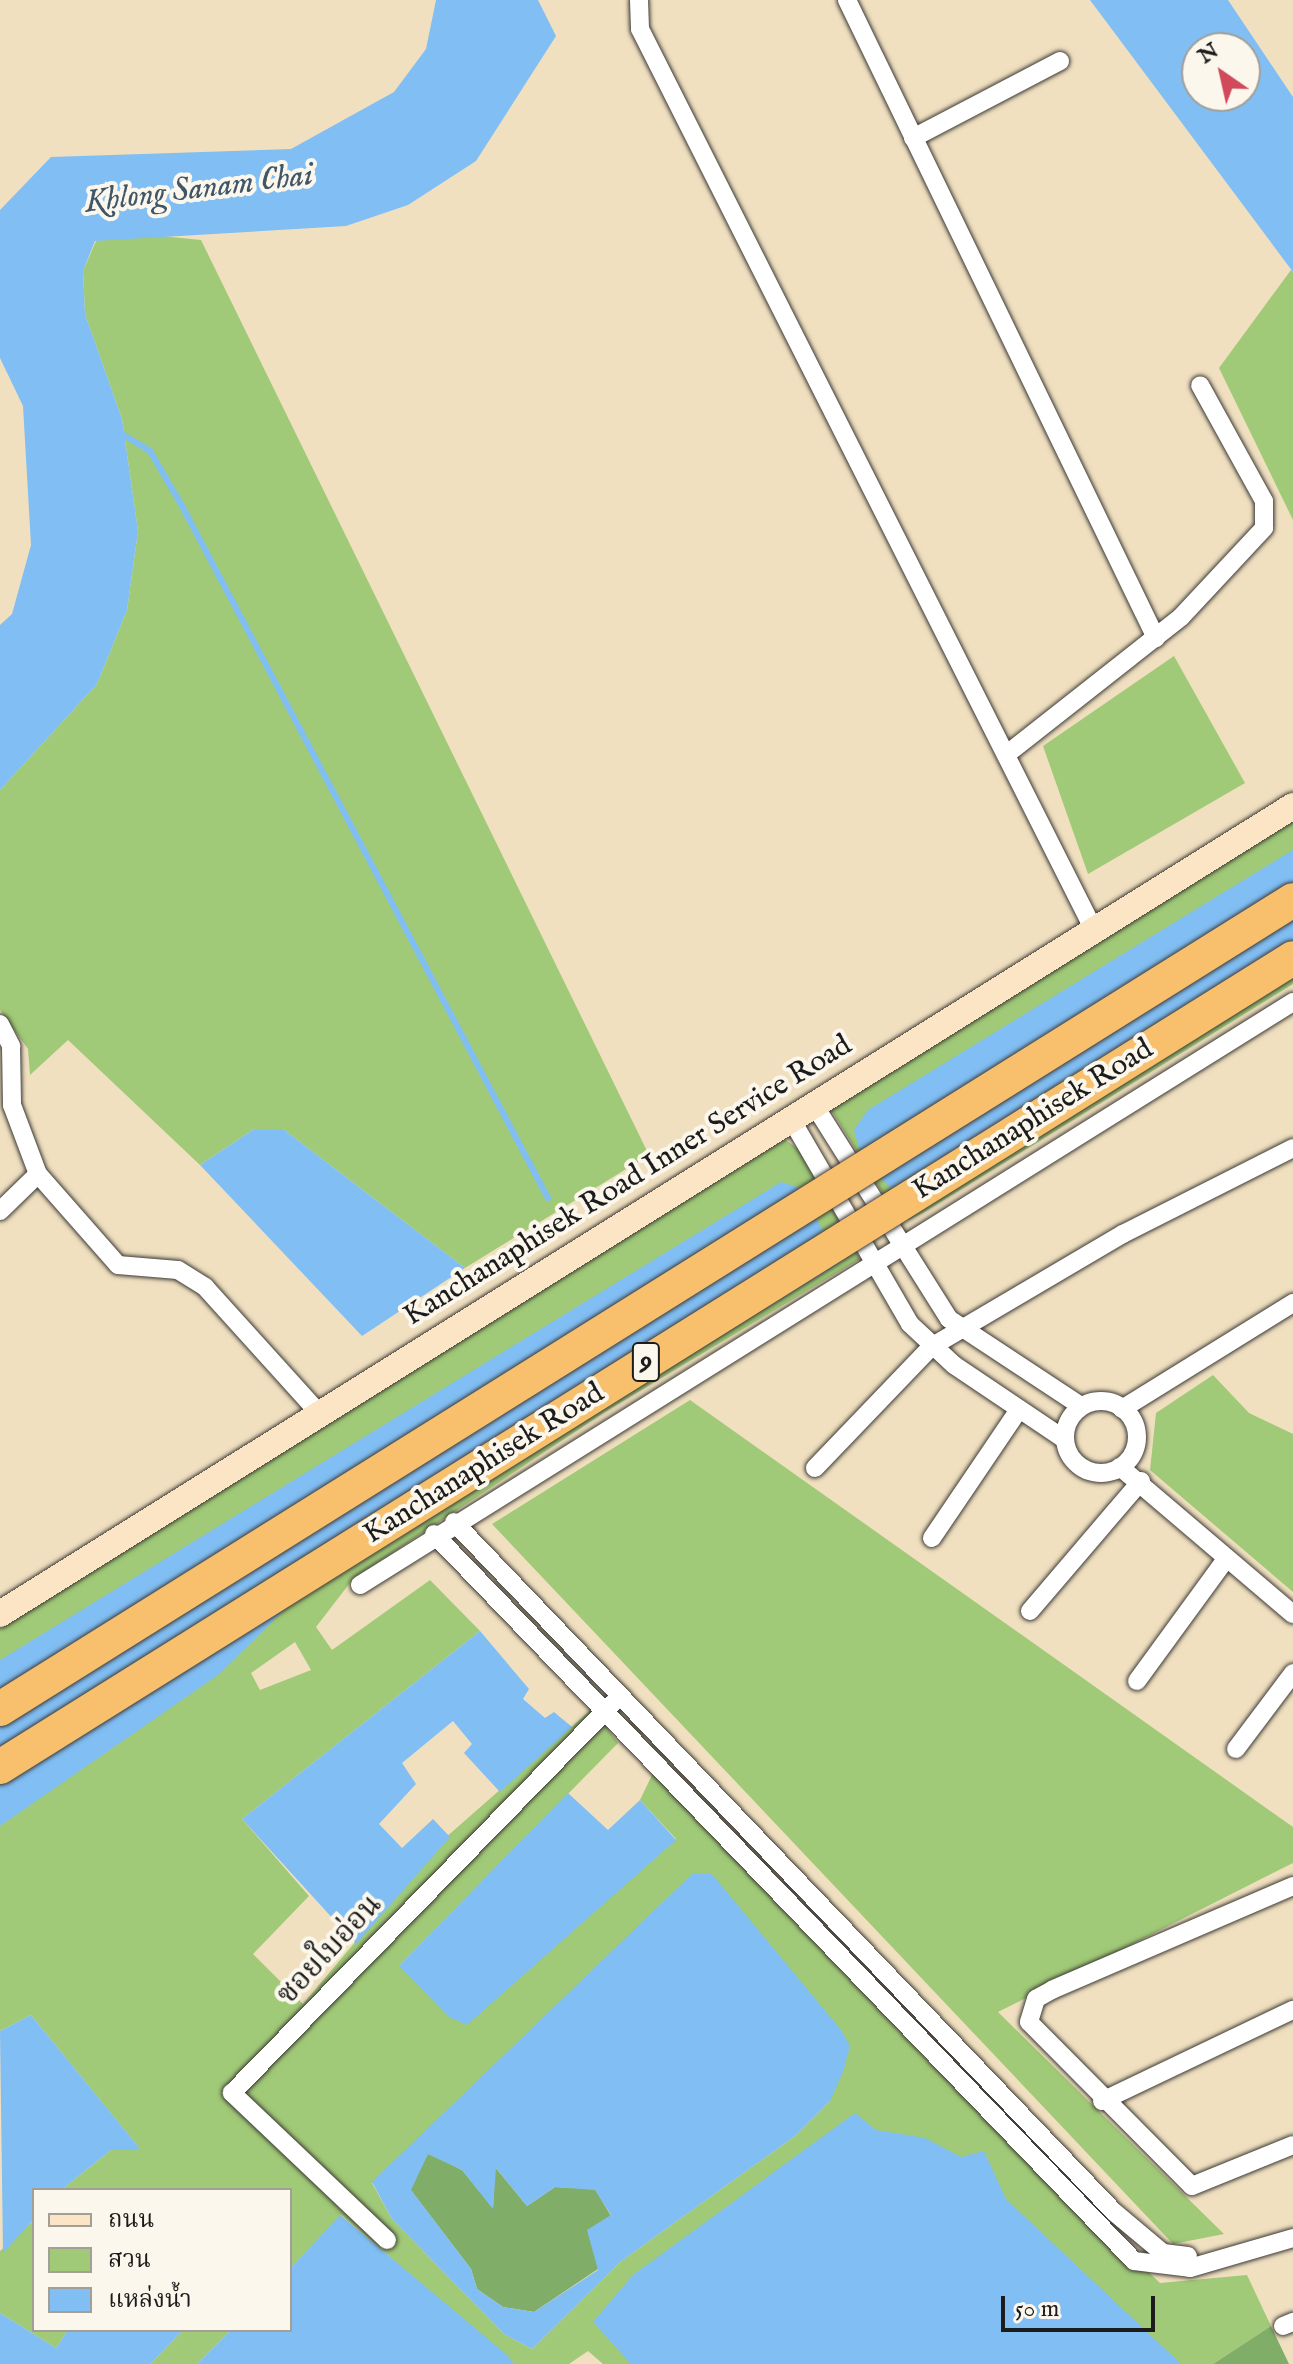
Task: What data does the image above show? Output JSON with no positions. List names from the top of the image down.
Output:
{
  "streets": {
    "highway": ["Kanchanaphisek Road", "9"],
    "main road": ["Kanchanaphisek Road Inner Service Road"],
    "street": ["ซอยใบอ่อน"]
  },
  "water": ["Khlong Sanam Chai"],
  "legend": ["ถนน", "สวน", "แหล่งน้ำ"],
  "scale_bar": "50 m",
  "north": "top left"
}
